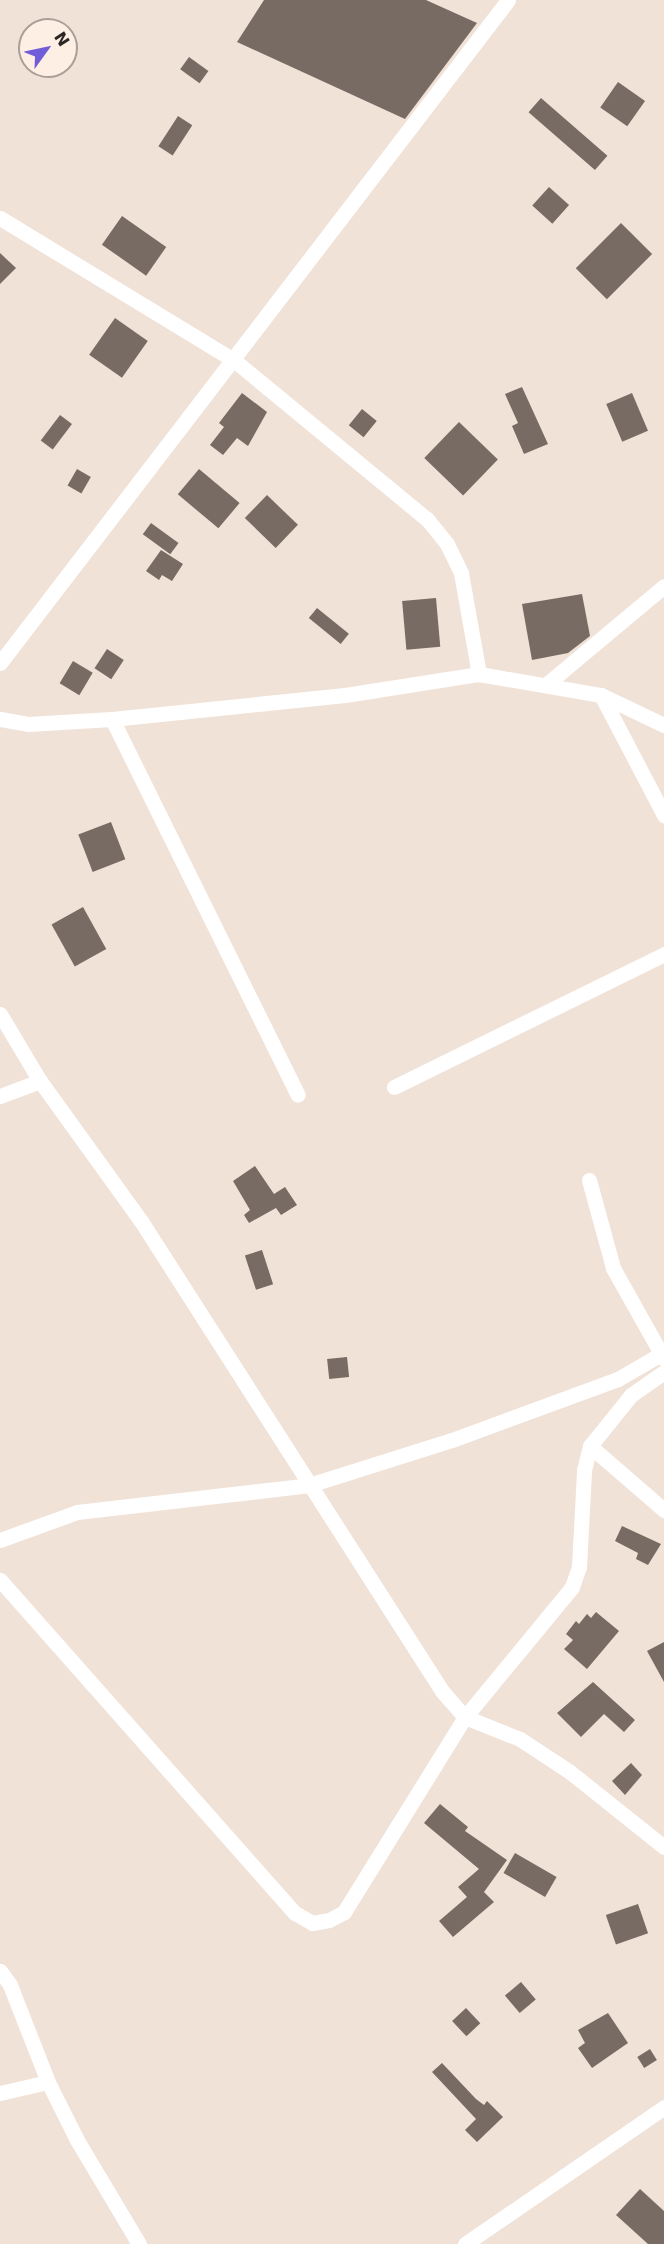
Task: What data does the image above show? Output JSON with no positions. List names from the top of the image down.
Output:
{
  "north": "top right"
}
